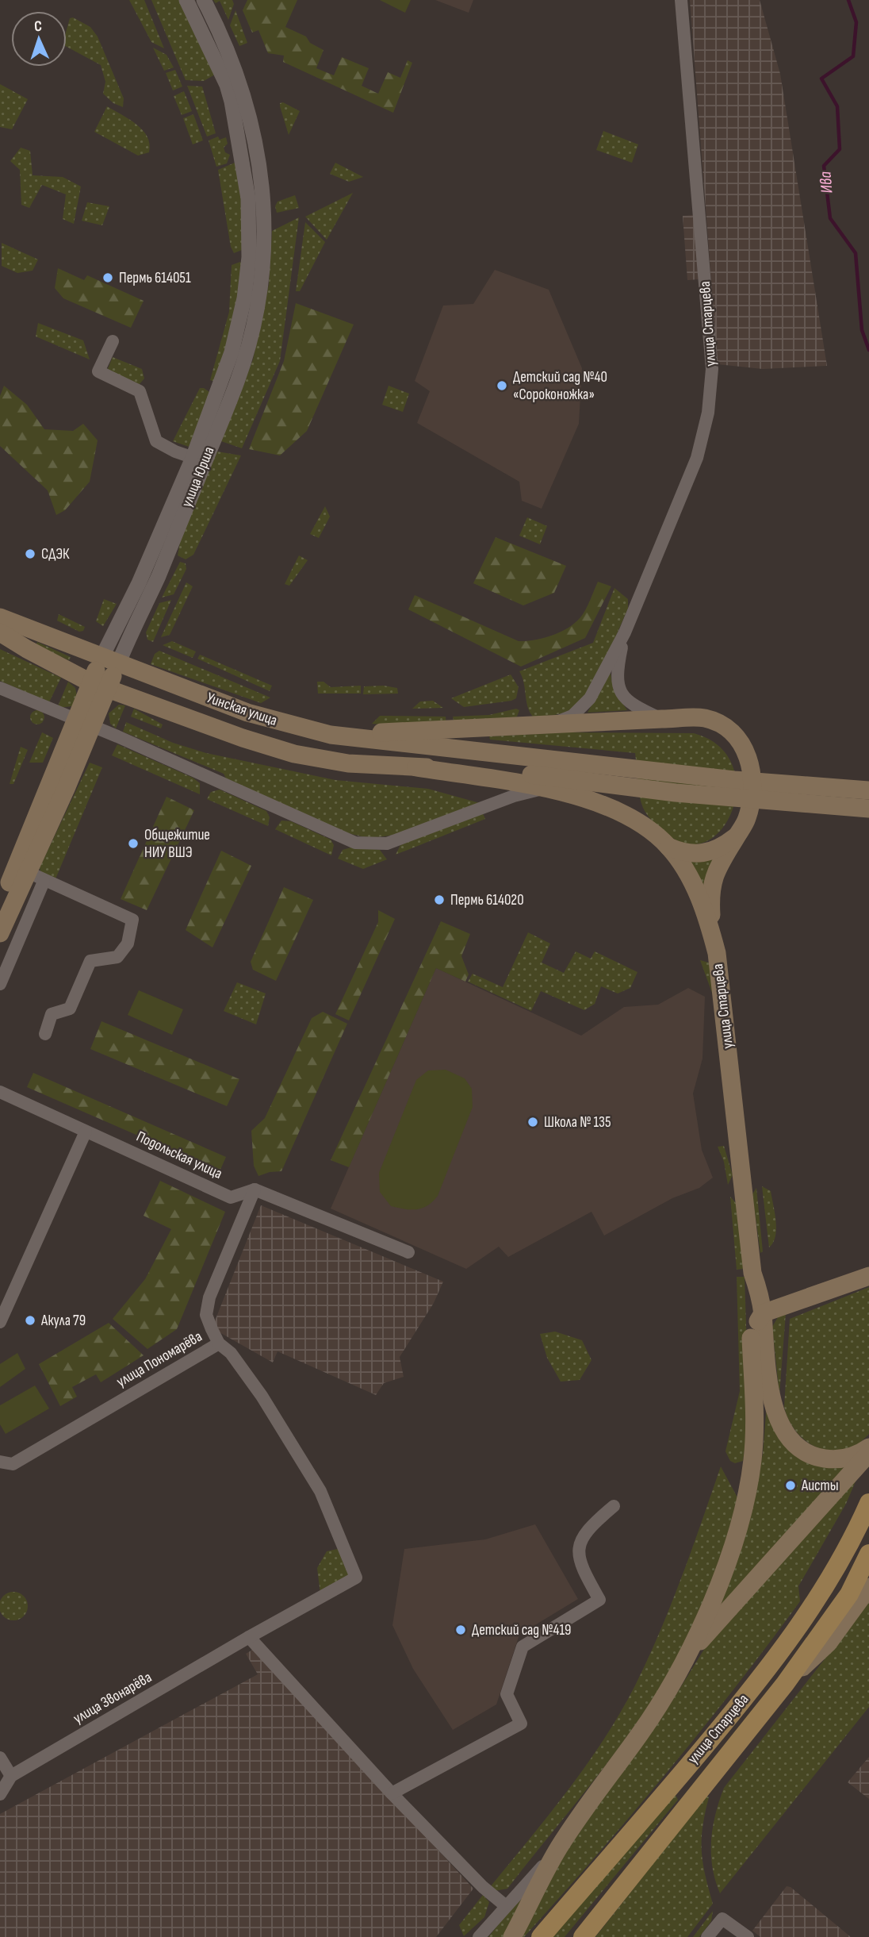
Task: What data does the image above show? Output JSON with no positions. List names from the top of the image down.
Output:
{
  "streets": {
    "main road": ["улица Старцева", "улица Юрша", "Уинская улица"],
    "street": ["Подольская улица", "улица Пономарёва", "улица Звонарёва"]
  },
  "crossings": [
    ["улица Старцева", "Уинская улица"],
    ["улица Юрша", "Уинская улица"],
    ["Подольская улица", "улица Пономарёва"],
    ["улица Пономарёва", "улица Звонарёва"]
  ],
  "water": ["Ива"],
  "places": [
    "Пермь 614051",
    "Детский сад №40 «Сороконожка»",
    "СДЭК",
    "Общежитие НИУ ВШЭ",
    "Пермь 614020",
    "Школа № 135",
    "Акула 79",
    "Аисты",
    "Детский сад №419"
  ],
  "north": "top"
}
